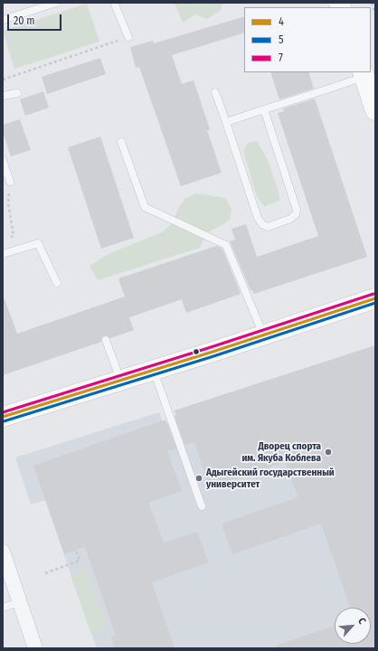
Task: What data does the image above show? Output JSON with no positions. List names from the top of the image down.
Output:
{
  "places": ["Дворец спорта им. Якуба Коблева", "Адыгейский государственный университет"],
  "lines": ["transit line 7", "transit line 4", "transit line 5"],
  "legend": ["4", "5", "7"],
  "scale_bar": "20 m",
  "north": "top right"
}
